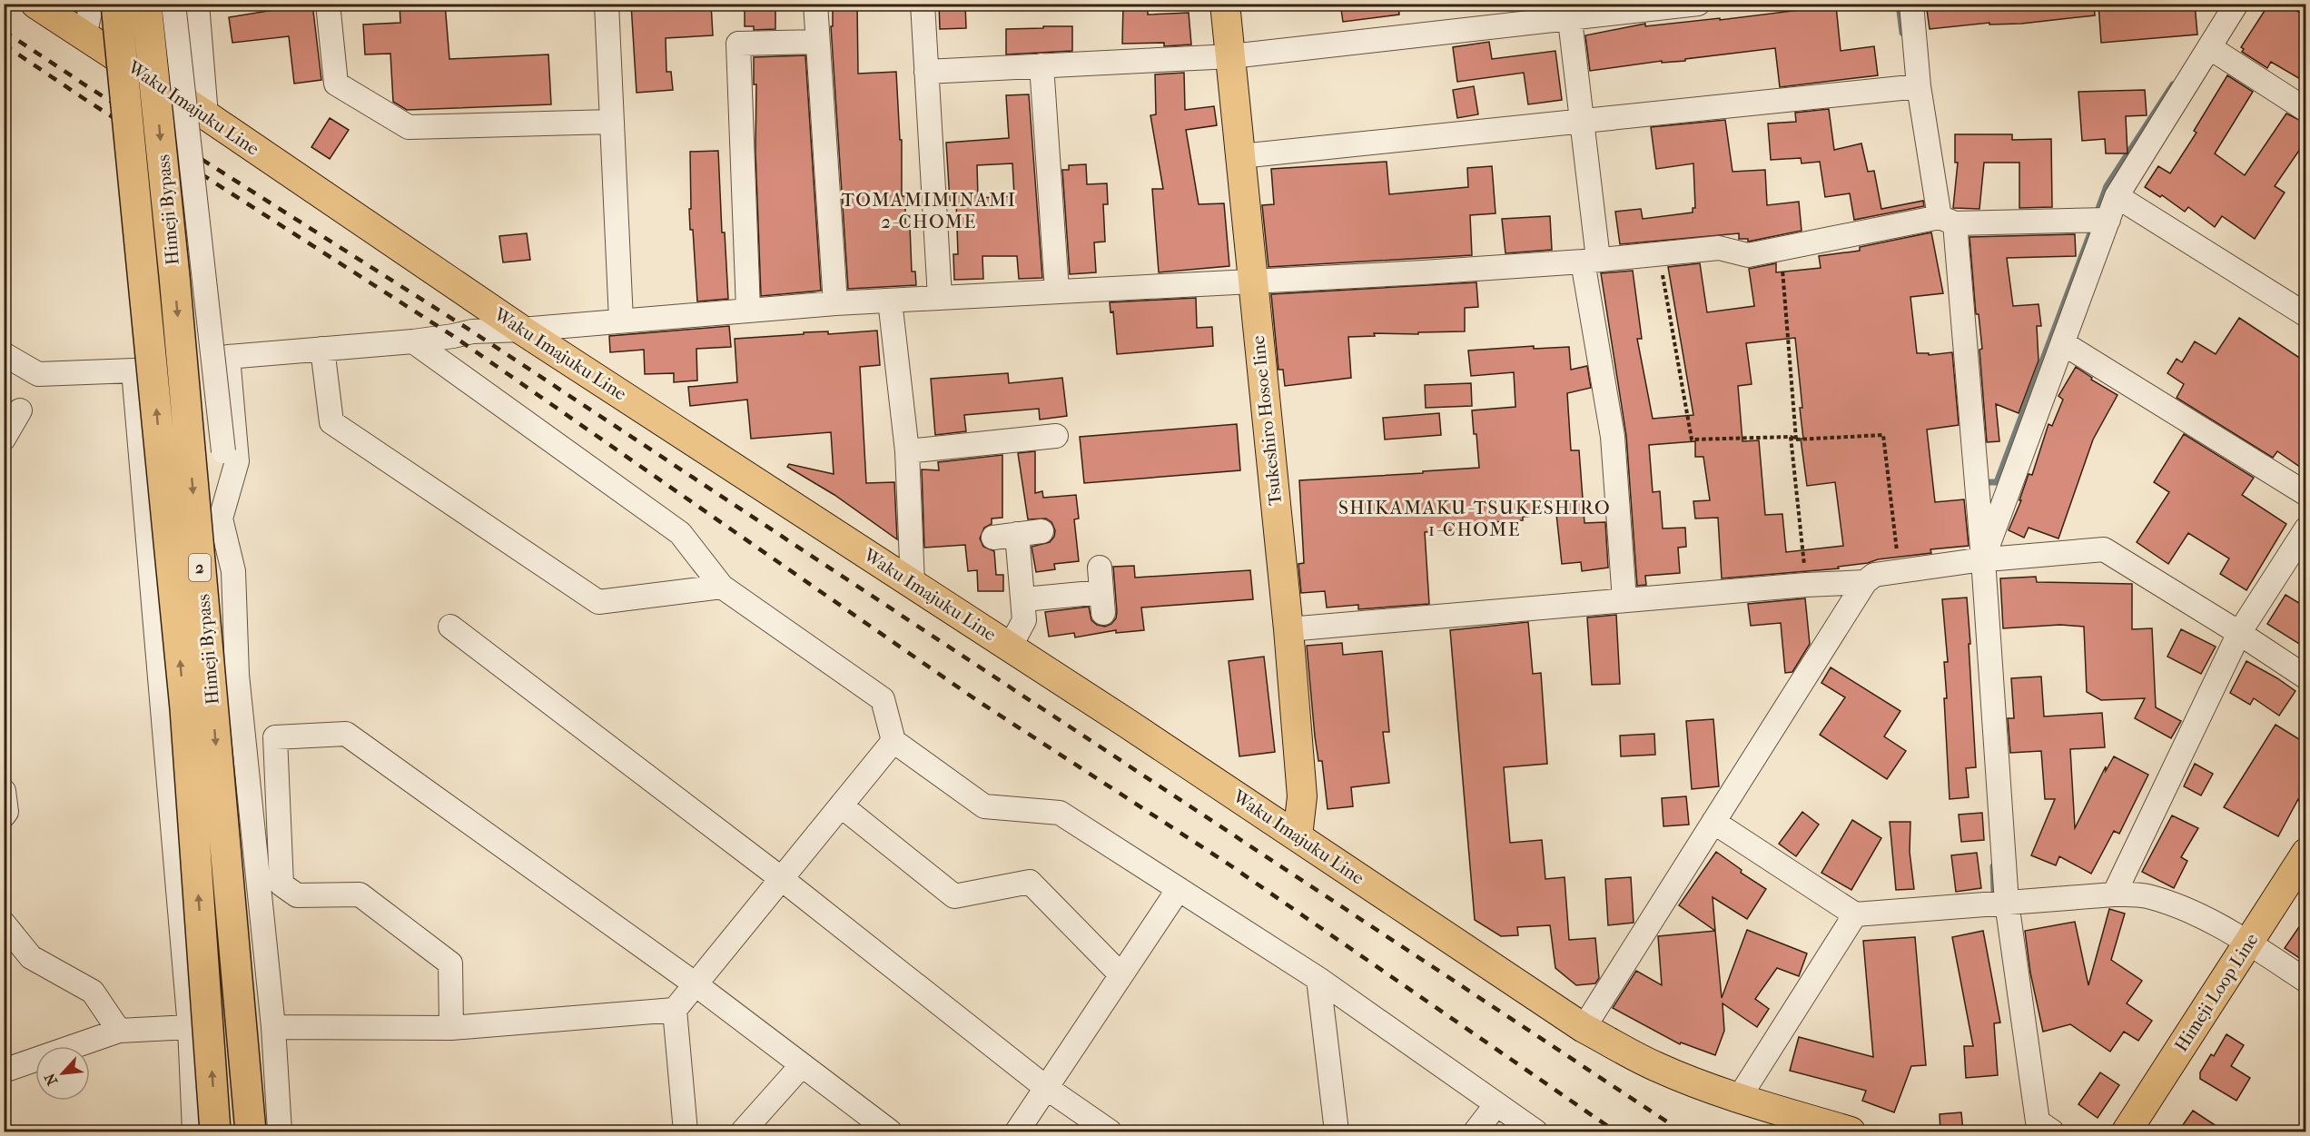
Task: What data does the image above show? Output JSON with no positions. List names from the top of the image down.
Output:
{
  "streets": {
    "highway": ["Himeji Bypass", "2"],
    "main road": ["Waku Imajuku Line", "Tsukeshiro Hosoe line", "Himeji Loop Line"]
  },
  "crossings": [
    ["Waku Imajuku Line", "Tsukeshiro Hosoe line"]
  ],
  "districts": ["TOMAMIMINAMI 2-CHOME", "SHIKAMAKU-TSUKESHIRO 1-CHOME"],
  "north": "bottom left"
}
